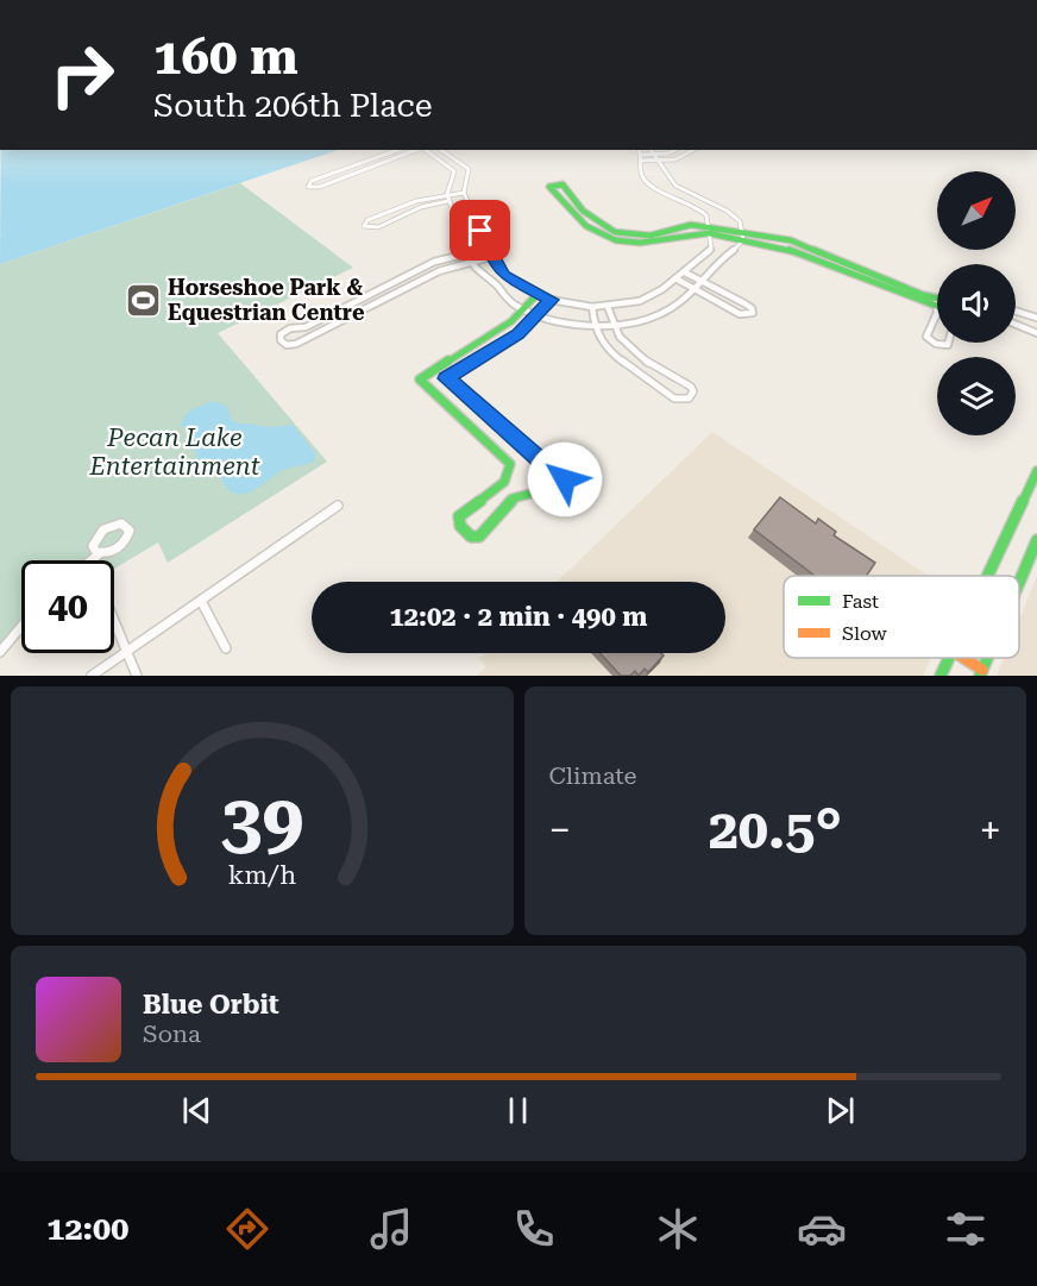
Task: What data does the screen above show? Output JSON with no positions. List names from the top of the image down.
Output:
{
  "parks": ["Pecan Lake Entertainment"],
  "places": {
    "sports": ["Horseshoe Park & Equestrian Centre"]
  },
  "legend": ["Fast", "Slow"],
  "north": "top right",
  "page": {
    "turn": ["160 m", "South 206th Place"],
    "limit": "40",
    "trip": "12:02 · 2 min · 490 m",
    "tile": "Climate",
    "heat": ["−", "20.5°", "+"],
    "song": ["Blue Orbit", "Sona"],
    "tabs": "12:00",
    "gauge": ["39", "km/h"]
  }
}
